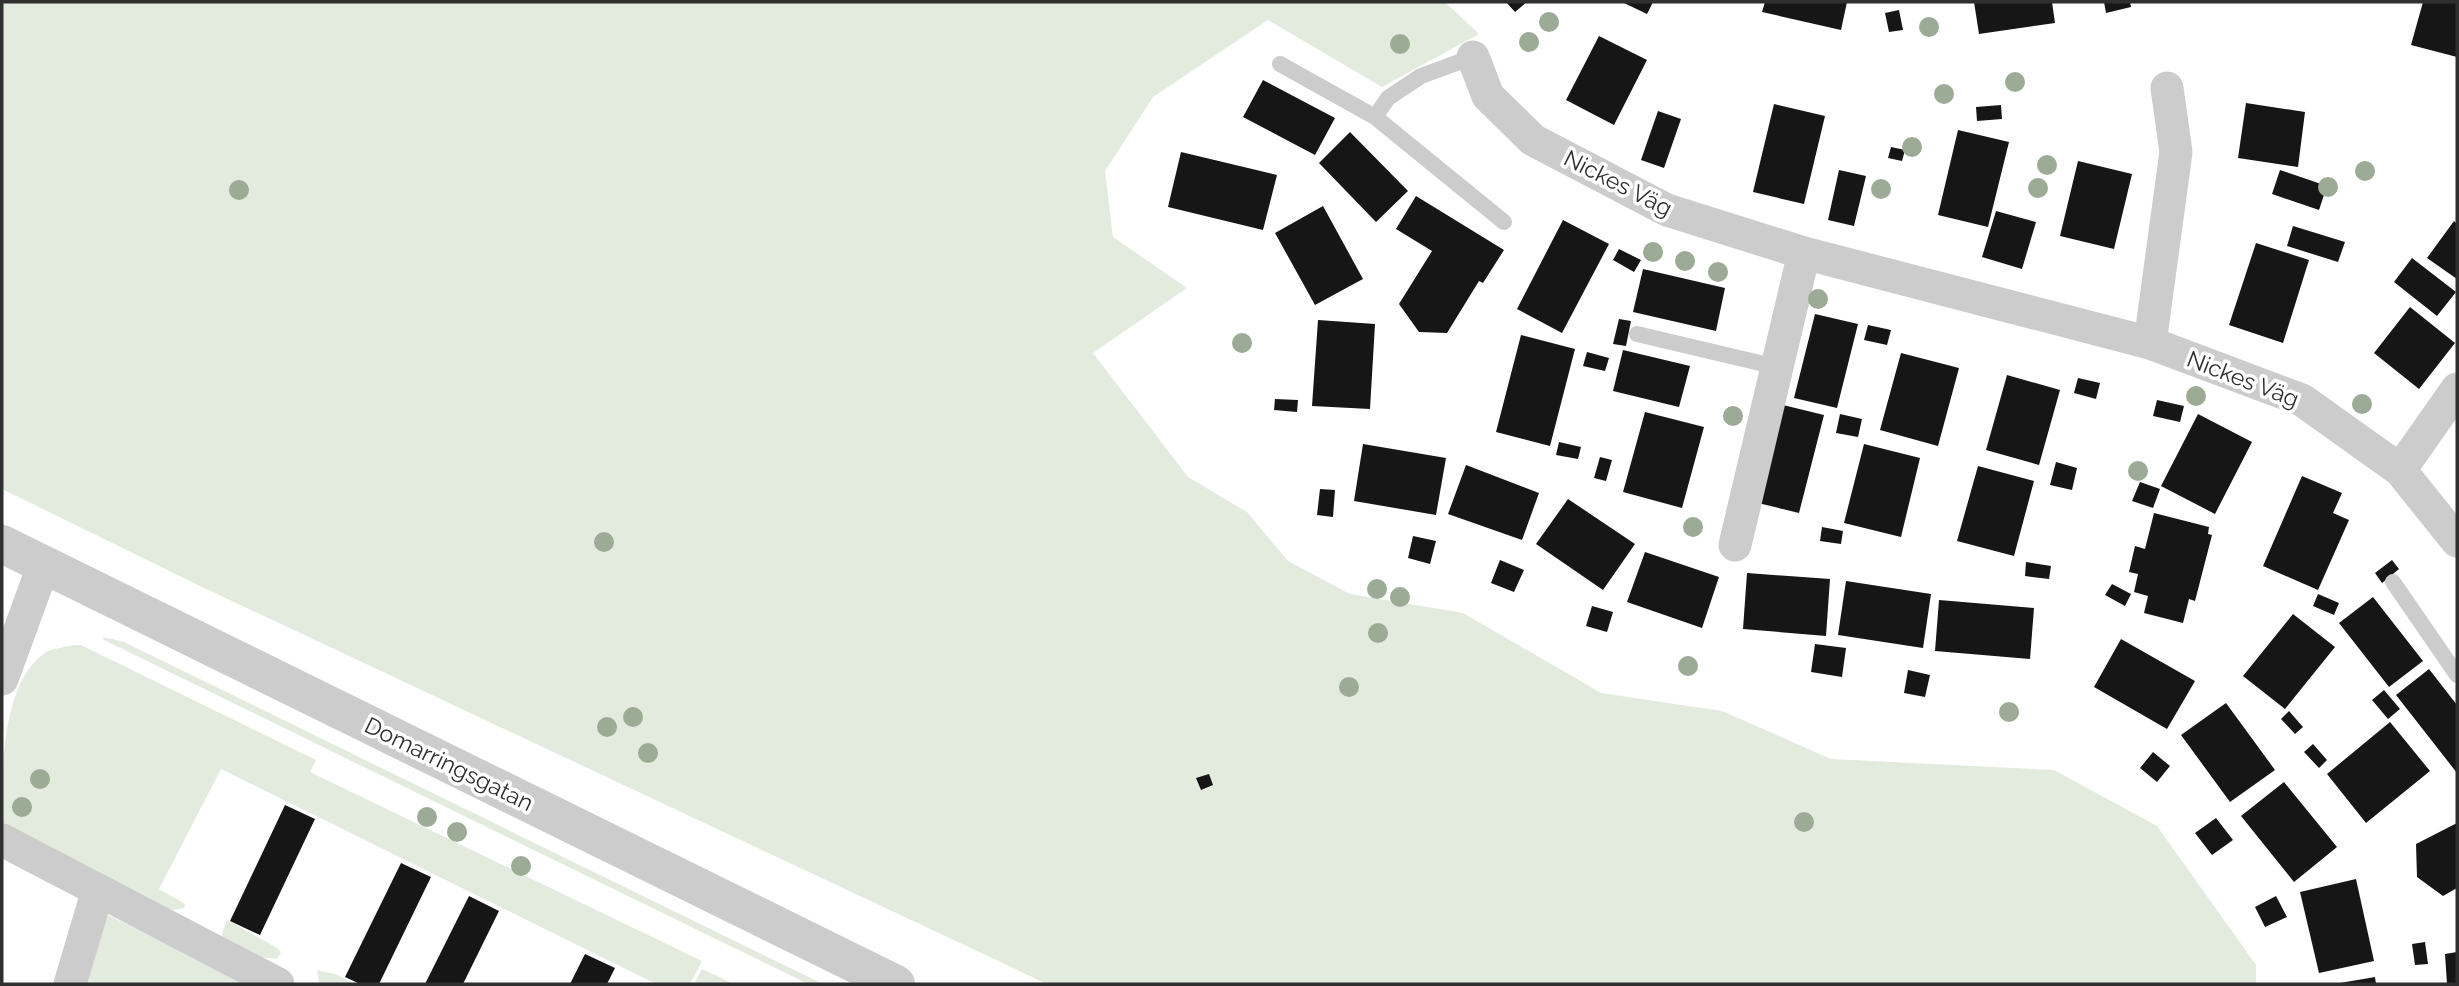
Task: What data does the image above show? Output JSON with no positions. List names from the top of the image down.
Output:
{
  "streets": {
    "street": ["Nickes Väg", "Domarringsgatan"]
  }
}
